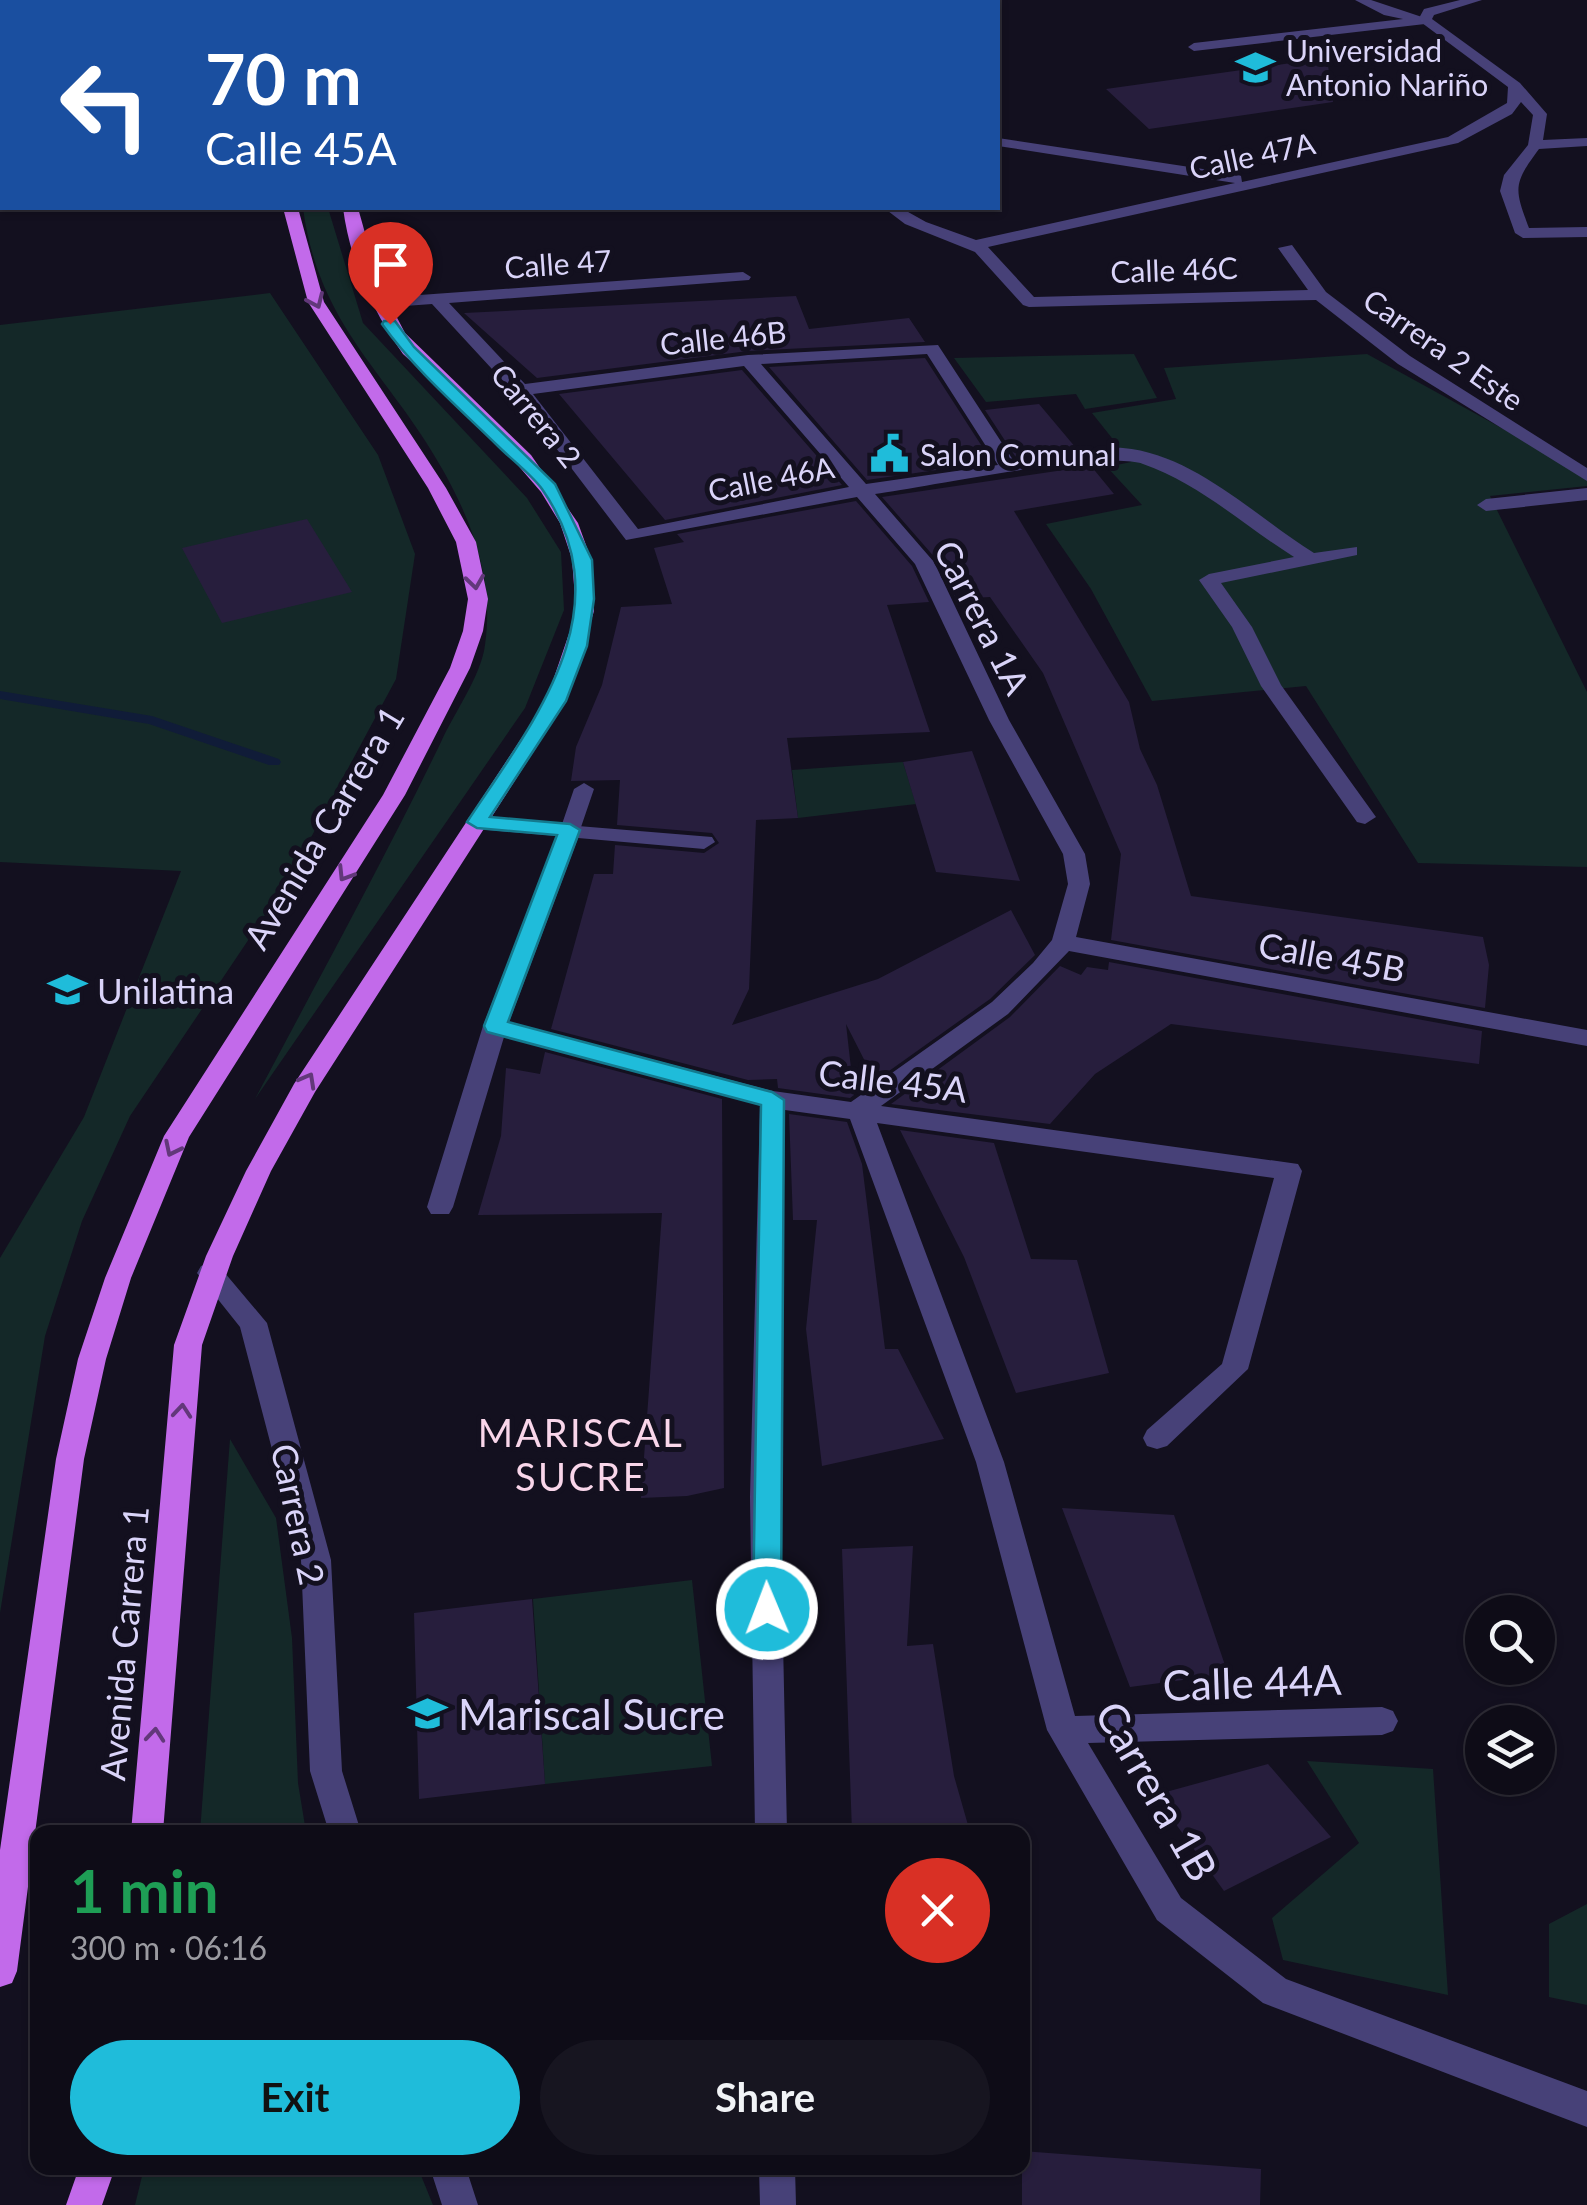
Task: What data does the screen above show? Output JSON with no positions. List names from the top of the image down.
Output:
{
  "streets": {
    "main road": ["Avenida Carrera 1"],
    "street": [
      "Calle 47A",
      "Calle 47",
      "Calle 46C",
      "Calle 46B",
      "Carrera 2 Este",
      "Carrera 2",
      "Calle 46A",
      "Carrera 1A",
      "Calle 45B",
      "Calle 45A",
      "Calle 44A",
      "Carrera 1B"
    ]
  },
  "crossings": [
    ["Calle 47A", "Calle 46C"],
    ["Calle 47", "Carrera 2"],
    ["Calle 47", "Avenida Carrera 1"],
    ["Calle 46C", "Carrera 2 Este"],
    ["Calle 46B", "Carrera 2"],
    ["Calle 46B", "Calle 46A"],
    ["Calle 46B", "Carrera 1A"],
    ["Carrera 2", "Calle 46A"],
    ["Carrera 2", "Avenida Carrera 1"],
    ["Calle 46A", "Carrera 1A"],
    ["Carrera 1A", "Calle 45B"],
    ["Calle 45A", "Carrera 1B"],
    ["Calle 44A", "Carrera 1B"]
  ],
  "districts": ["MARISCAL SUCRE"],
  "places": {
    "school or university": ["Universidad Antonio Nariño", "Unilatina", "Mariscal Sucre"],
    "public building": ["Salon Comunal"]
  },
  "page": {
    "turn": ["70 m", "Calle 45A"],
    "heading": ["1 min", "300 m · 06:16"],
    "buttons": ["Exit", "Share"]
  }
}
